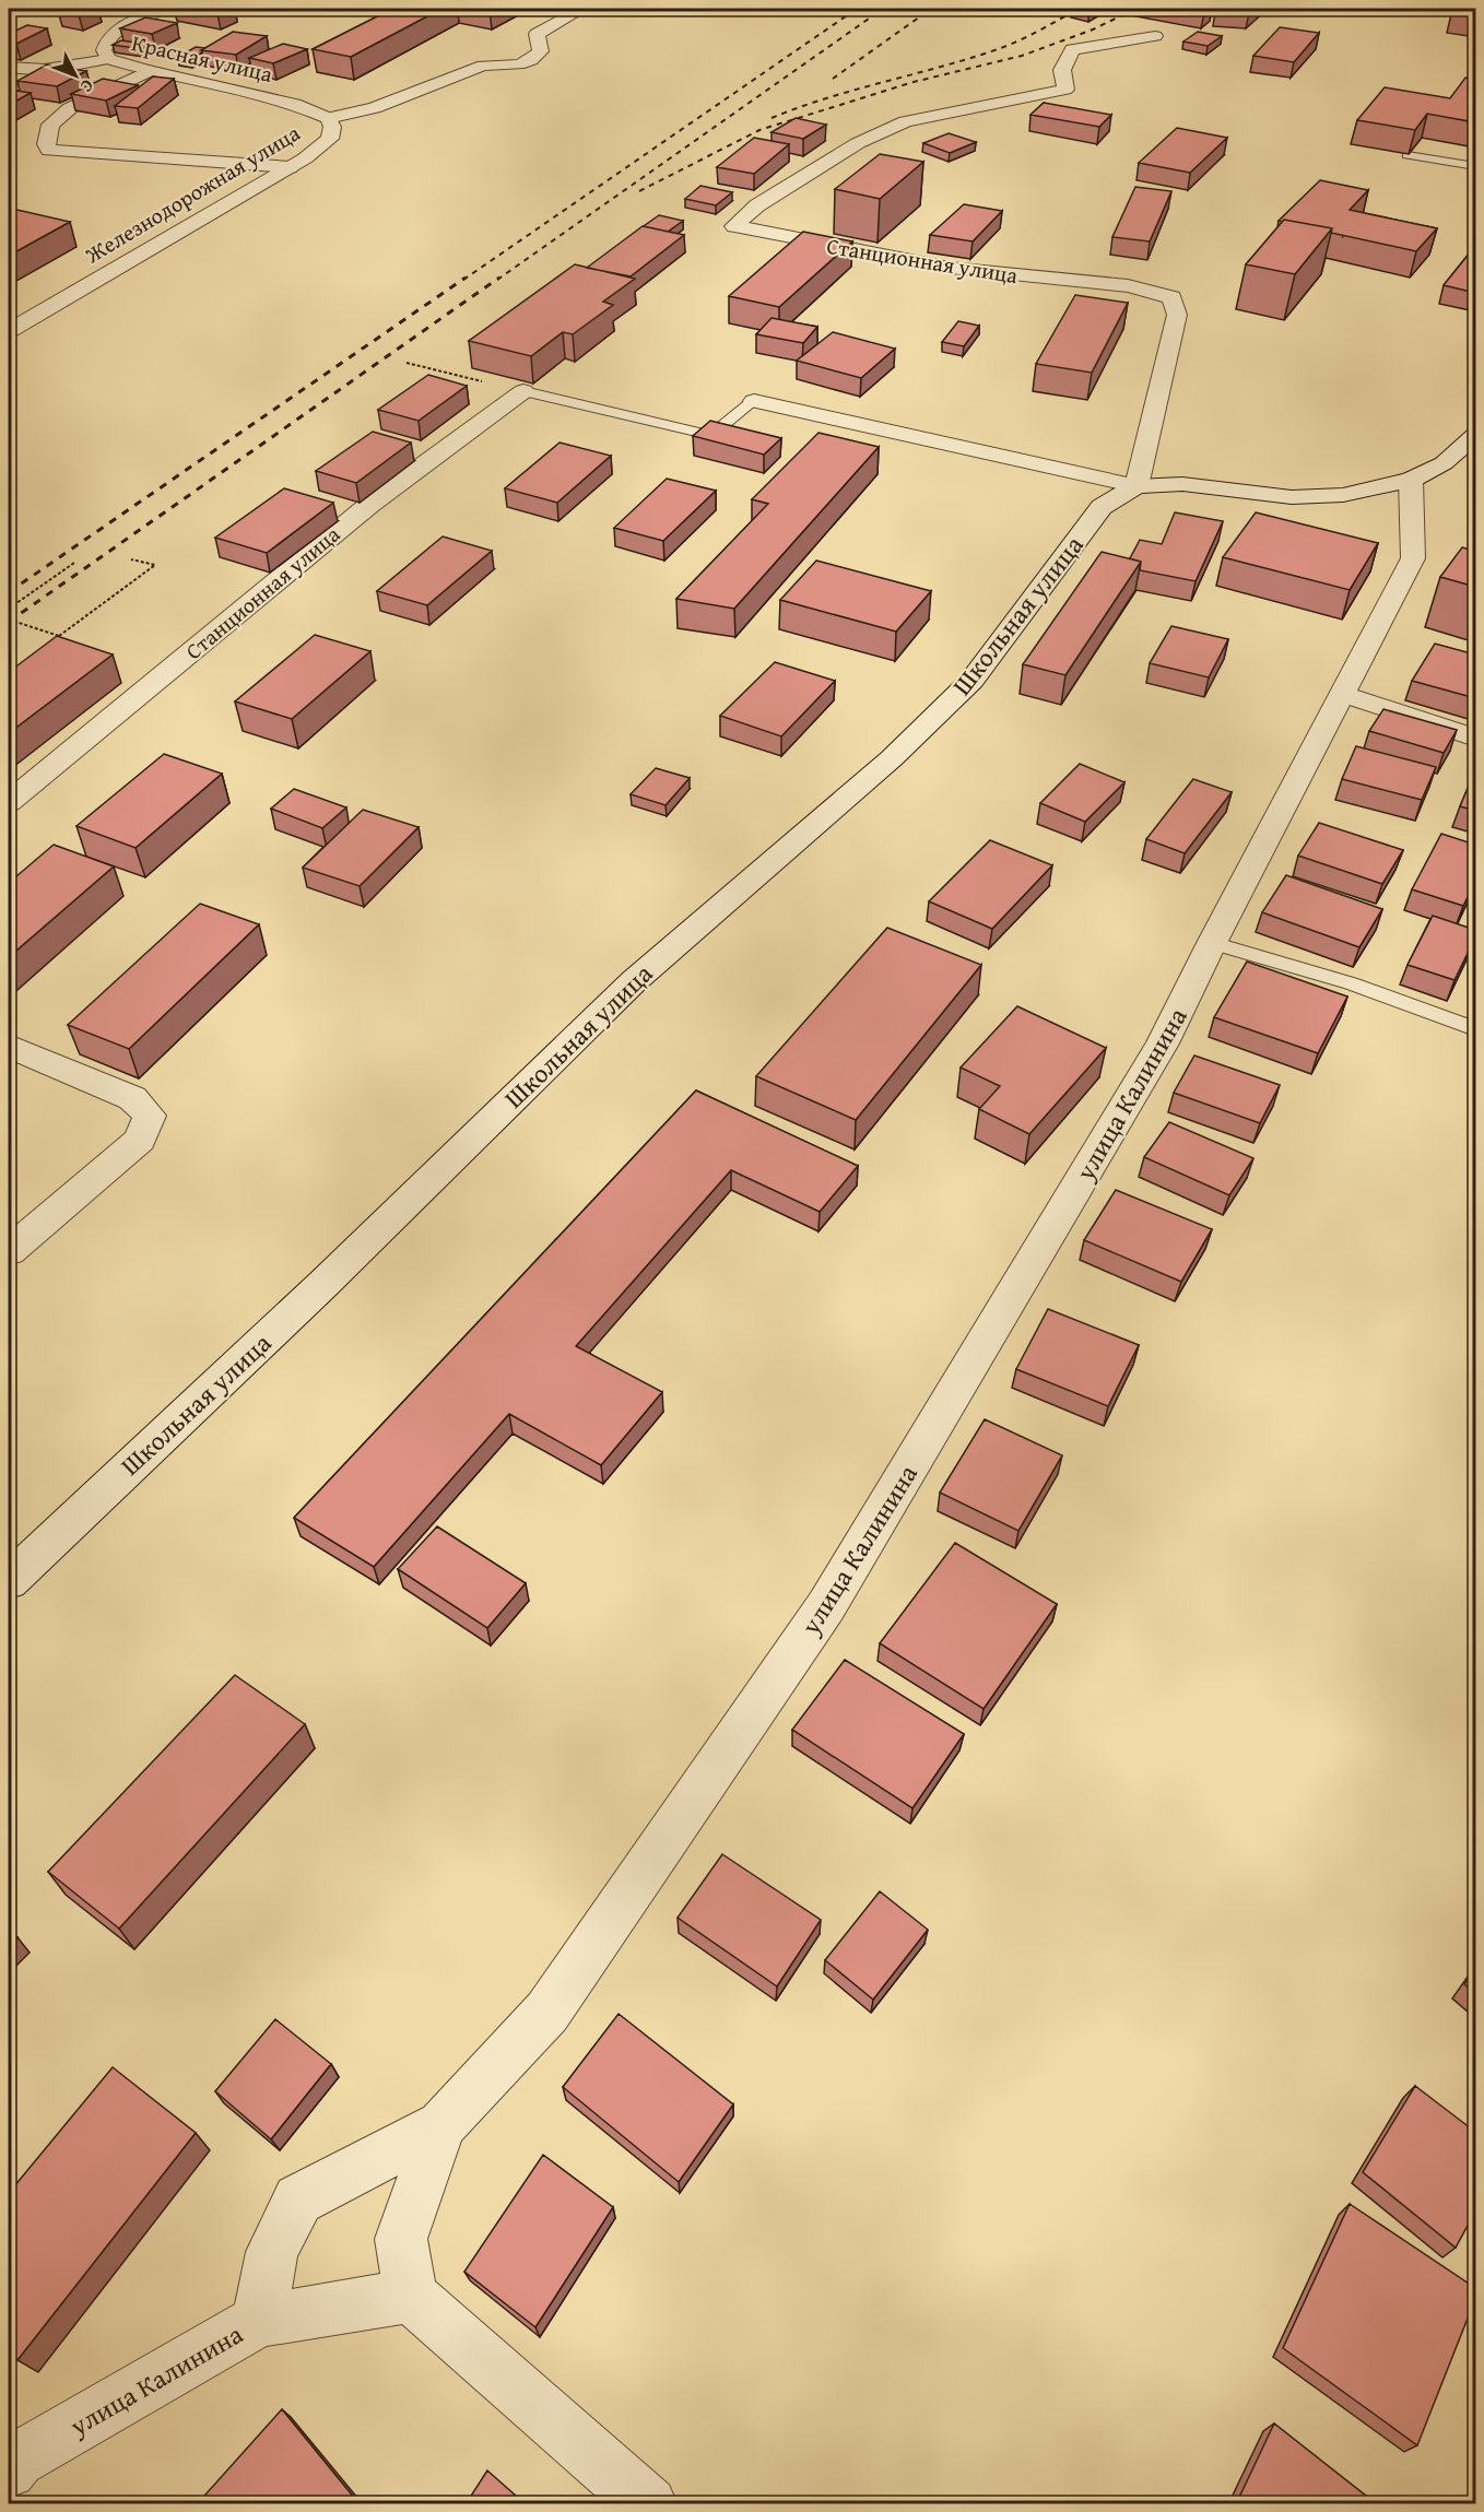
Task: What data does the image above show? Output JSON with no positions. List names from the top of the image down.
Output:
{
  "streets": {
    "street": [
      "Красная улица",
      "Железнодорожная улица",
      "Станционная улица",
      "Школьная улица",
      "улица Калинина"
    ]
  },
  "crossings": [
    ["Красная улица", "Железнодорожная улица"],
    ["Станционная улица", "Школьная улица"]
  ],
  "north": "bottom right"
}
